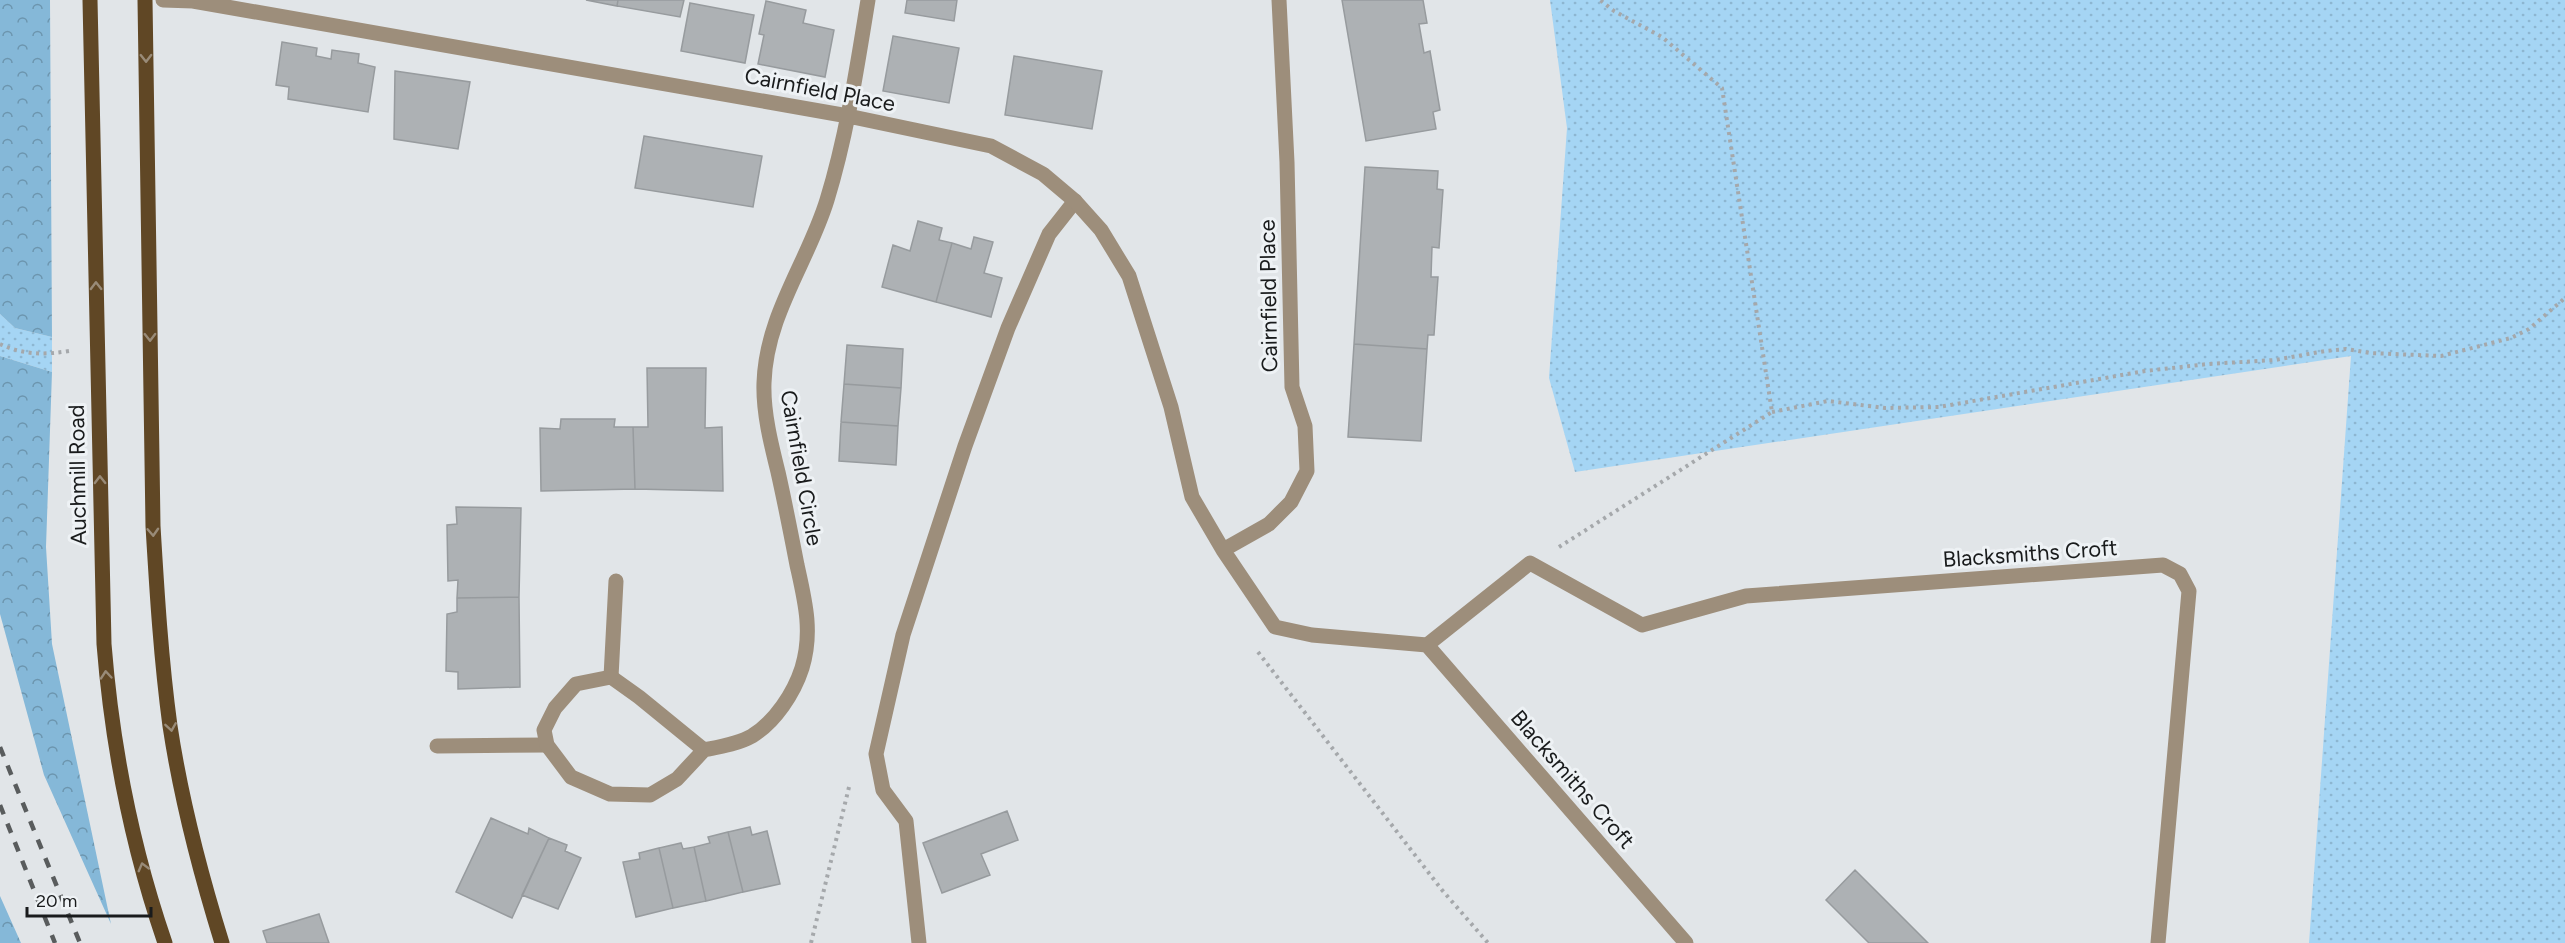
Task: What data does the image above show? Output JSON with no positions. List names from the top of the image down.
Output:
{
  "streets": {
    "main road": ["Auchmill Road"],
    "street": ["Cairnfield Place", "Cairnfield Circle", "Blacksmiths Croft"]
  },
  "crossings": [
    ["Cairnfield Place", "Cairnfield Circle"]
  ],
  "scale_bar": "20 m"
}
